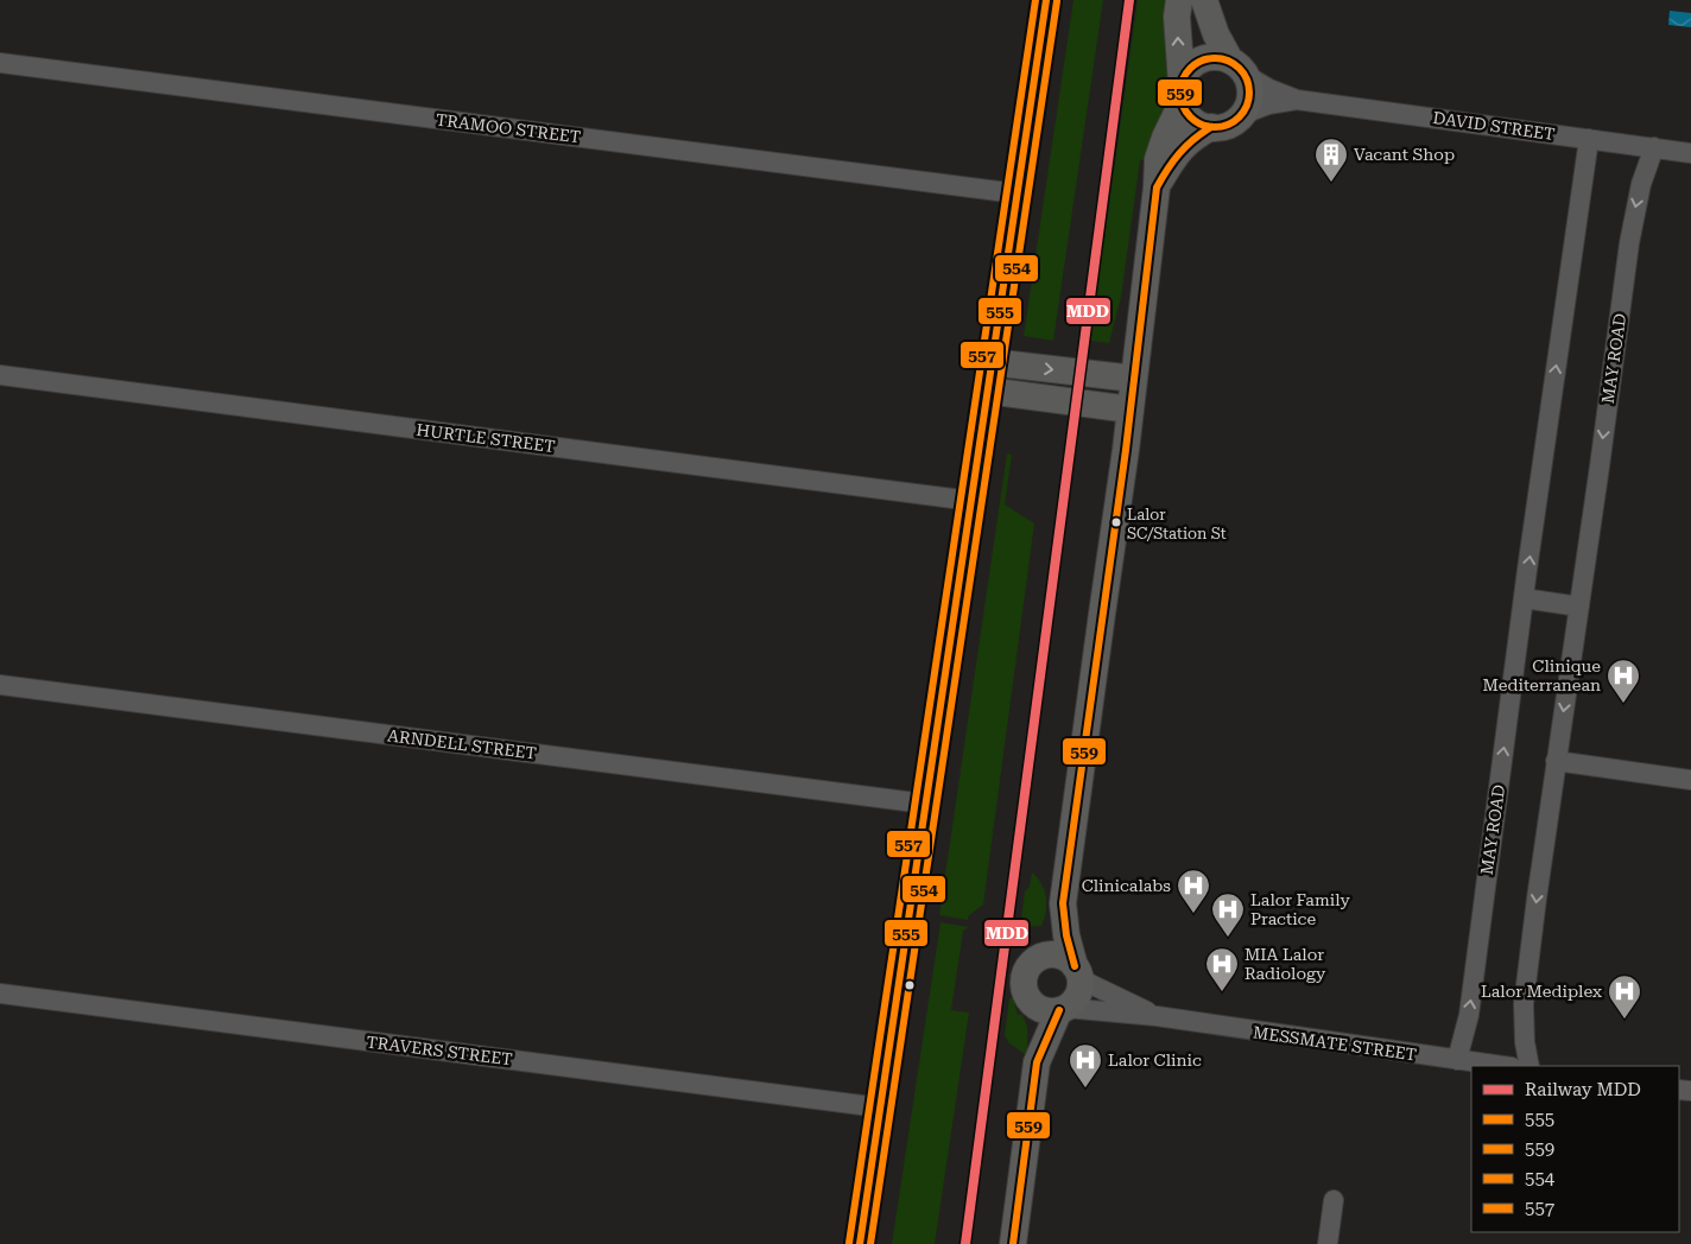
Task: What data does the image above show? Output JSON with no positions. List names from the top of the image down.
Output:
{
  "streets": {
    "street": [
      "DAVID STREET",
      "TRAMOO STREET",
      "MAY ROAD",
      "HURTLE STREET",
      "ARNDELL STREET",
      "MESSMATE STREET",
      "TRAVERS STREET"
    ]
  },
  "crossings": [
    ["DAVID STREET", "MAY ROAD"],
    ["MAY ROAD", "MESSMATE STREET"]
  ],
  "places": {
    "building": ["Vacant Shop"],
    "other": ["Lalor SC/Station St"],
    "hospital": [
      "Clinique Mediterranean",
      "Clinicalabs",
      "Lalor Family Practice",
      "MIA Lalor Radiology",
      "Lalor Mediplex",
      "Lalor Clinic"
    ]
  },
  "lines": [
    "rail line MDD",
    "transit line 555",
    "transit line 557",
    "transit line 554",
    "transit line 559"
  ],
  "legend": [
    "Railway MDD",
    "555",
    "559",
    "554",
    "557"
  ]
}
